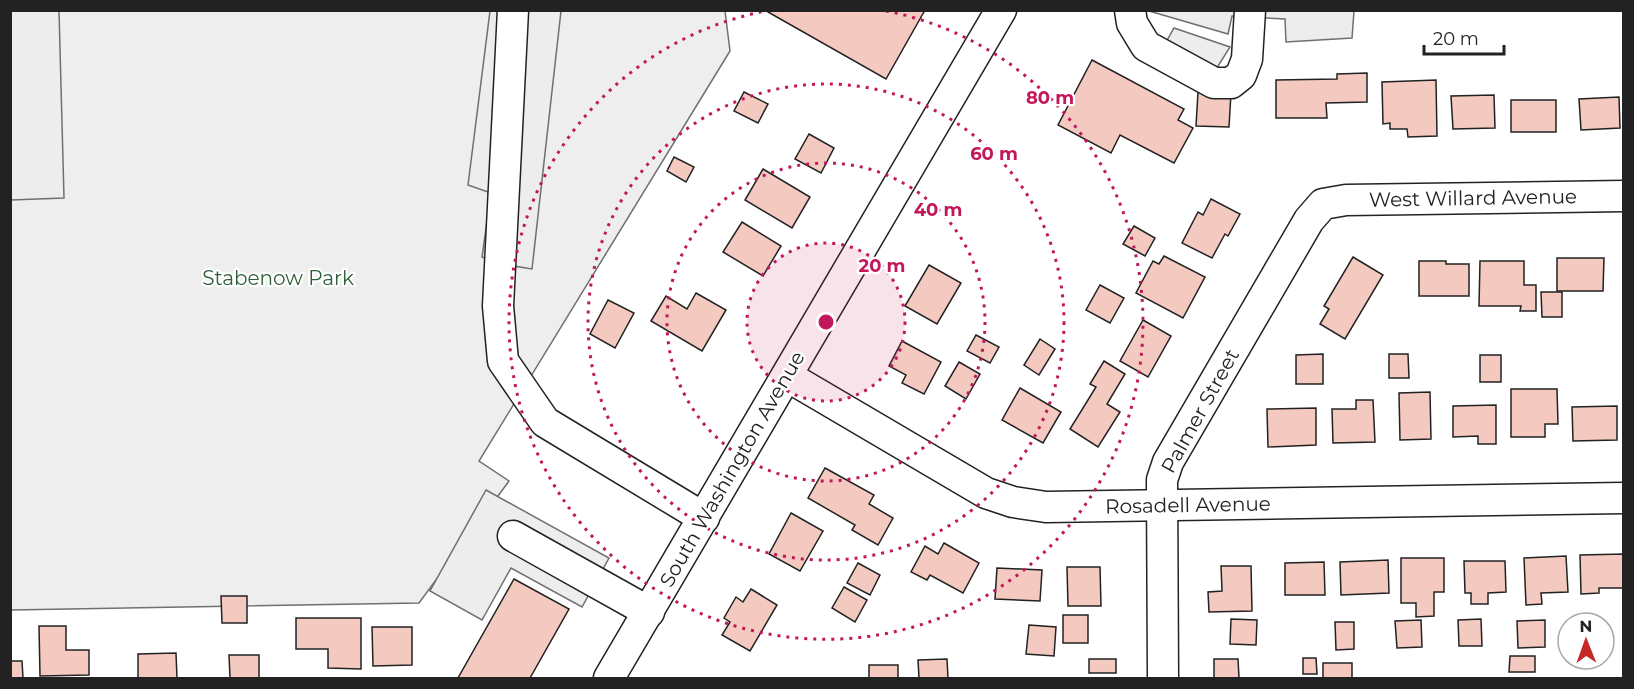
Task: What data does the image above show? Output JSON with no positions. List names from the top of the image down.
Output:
{
  "streets": {
    "street": [
      "West Willard Avenue",
      "Palmer Street",
      "South Washington Avenue",
      "Rosadell Avenue"
    ]
  },
  "crossings": [
    ["West Willard Avenue", "Palmer Street"],
    ["Palmer Street", "Rosadell Avenue"],
    ["South Washington Avenue", "Rosadell Avenue"]
  ],
  "parks": ["Stabenow Park"],
  "scale_bar": "20 m",
  "north": "top",
  "rings": [
    "80 m",
    "60 m",
    "40 m",
    "20 m"
  ]
}
